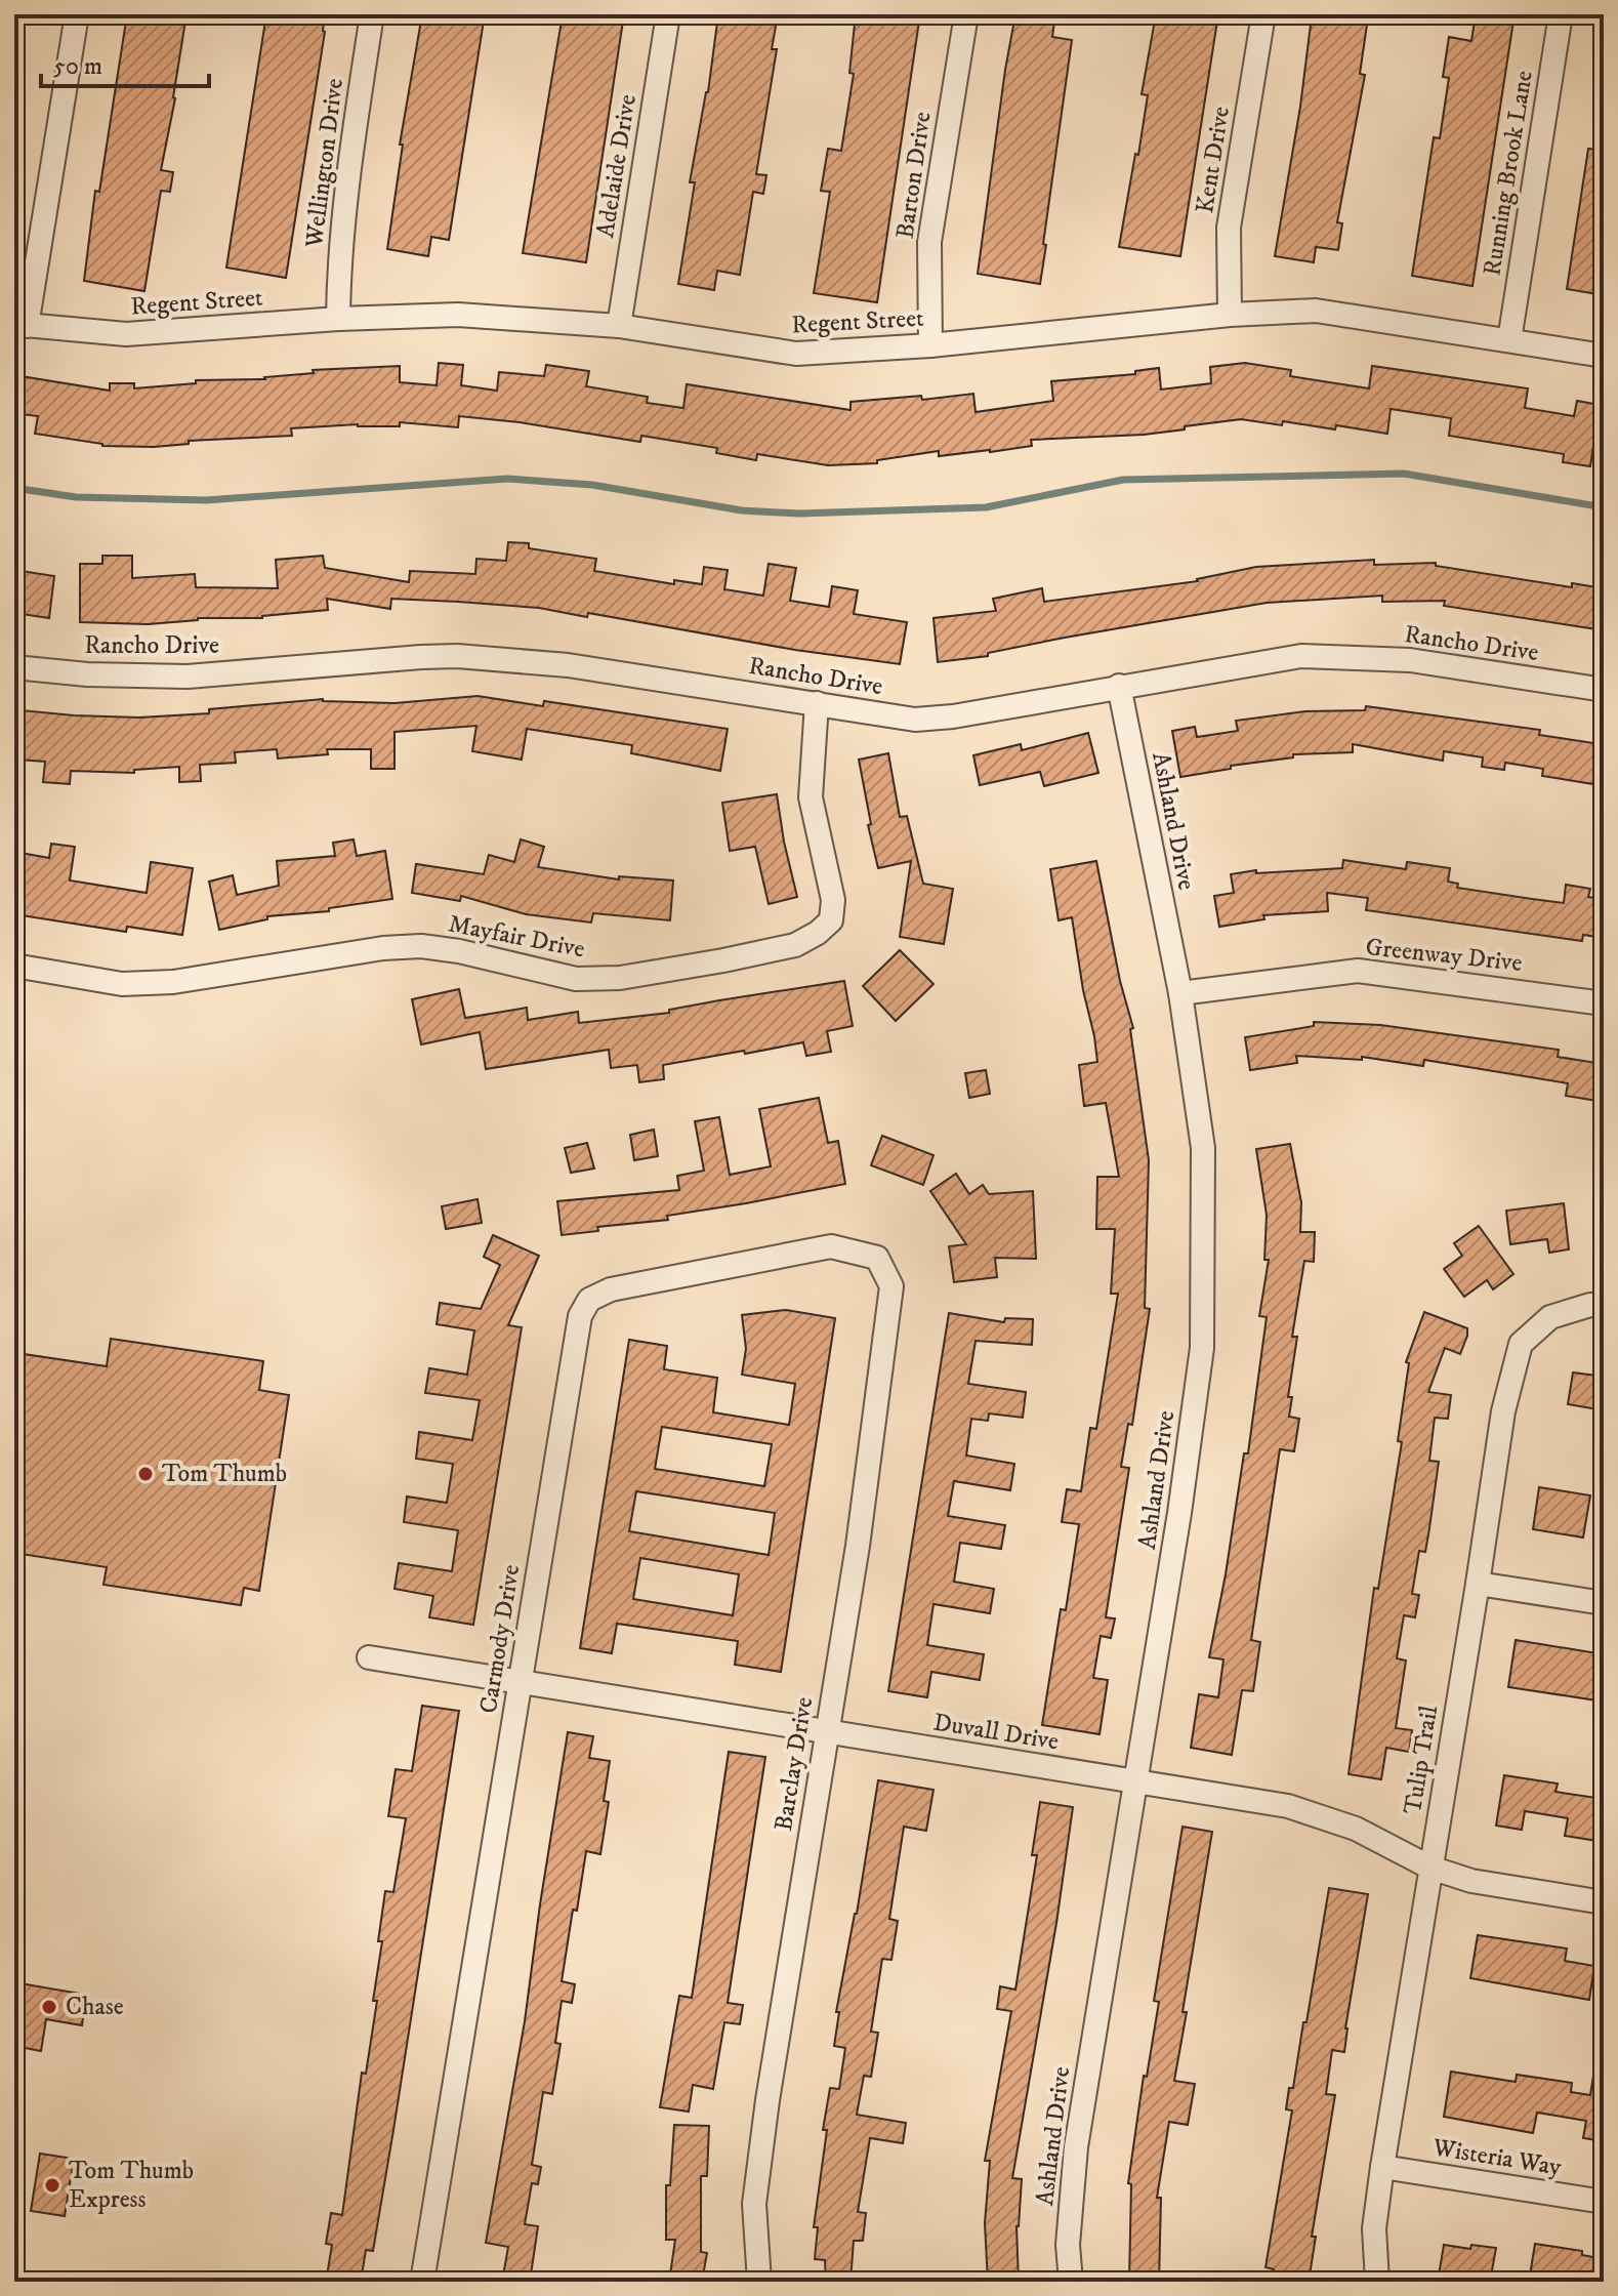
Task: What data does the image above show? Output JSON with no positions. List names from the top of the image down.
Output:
{
  "streets": {
    "street": [
      "Kent Drive",
      "Wellington Drive",
      "Adelaide Drive",
      "Running Brook Lane",
      "Barton Drive",
      "Regent Street",
      "Rancho Drive",
      "Ashland Drive",
      "Mayfair Drive",
      "Greenway Drive",
      "Carmody Drive",
      "Duvall Drive",
      "Tulip Trail",
      "Barclay Drive",
      "Wisteria Way"
    ]
  },
  "crossings": [
    ["Kent Drive", "Regent Street"],
    ["Wellington Drive", "Regent Street"],
    ["Adelaide Drive", "Regent Street"],
    ["Running Brook Lane", "Regent Street"],
    ["Barton Drive", "Regent Street"],
    ["Rancho Drive", "Ashland Drive"],
    ["Rancho Drive", "Mayfair Drive"],
    ["Ashland Drive", "Greenway Drive"],
    ["Ashland Drive", "Duvall Drive"],
    ["Carmody Drive", "Duvall Drive"],
    ["Carmody Drive", "Barclay Drive"],
    ["Duvall Drive", "Tulip Trail"],
    ["Duvall Drive", "Barclay Drive"],
    ["Tulip Trail", "Wisteria Way"]
  ],
  "places": ["Tom Thumb", "Chase", "Tom Thumb Express"],
  "scale_bar": "50 m"
}
